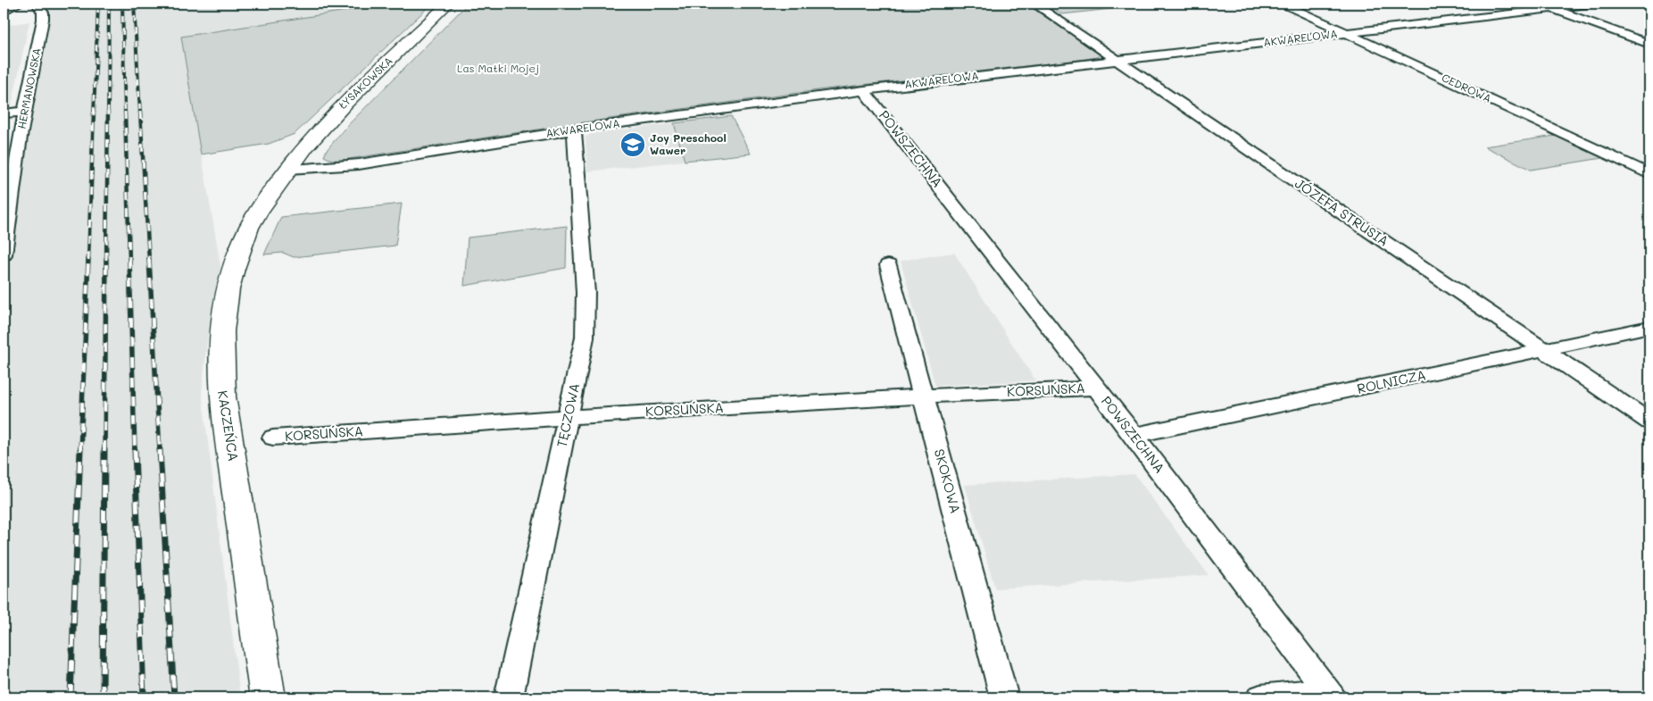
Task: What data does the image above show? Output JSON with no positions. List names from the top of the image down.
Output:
{
  "streets": {
    "street": [
      "AKWARELOWA",
      "ŁYSAKOWSKA",
      "HERMANOWSKA",
      "CEDROWA",
      "POWSZECHNA",
      "JÓZEFA STRUSIA",
      "ROLNICZA",
      "KORSUŃSKA",
      "TĘCZOWA",
      "KACZEŃCA",
      "SKOKOWA"
    ]
  },
  "crossings": [
    ["AKWARELOWA", "ŁYSAKOWSKA"],
    ["AKWARELOWA", "CEDROWA"],
    ["AKWARELOWA", "POWSZECHNA"],
    ["AKWARELOWA", "JÓZEFA STRUSIA"],
    ["AKWARELOWA", "TĘCZOWA"],
    ["AKWARELOWA", "KACZEŃCA"],
    ["ŁYSAKOWSKA", "KACZEŃCA"],
    ["POWSZECHNA", "ROLNICZA"],
    ["POWSZECHNA", "KORSUŃSKA"],
    ["JÓZEFA STRUSIA", "ROLNICZA"],
    ["KORSUŃSKA", "TĘCZOWA"],
    ["KORSUŃSKA", "SKOKOWA"]
  ],
  "parks": ["Las Matki Mojej"],
  "places": {
    "school or university": ["Joy Preschool Wawer"]
  }
}
